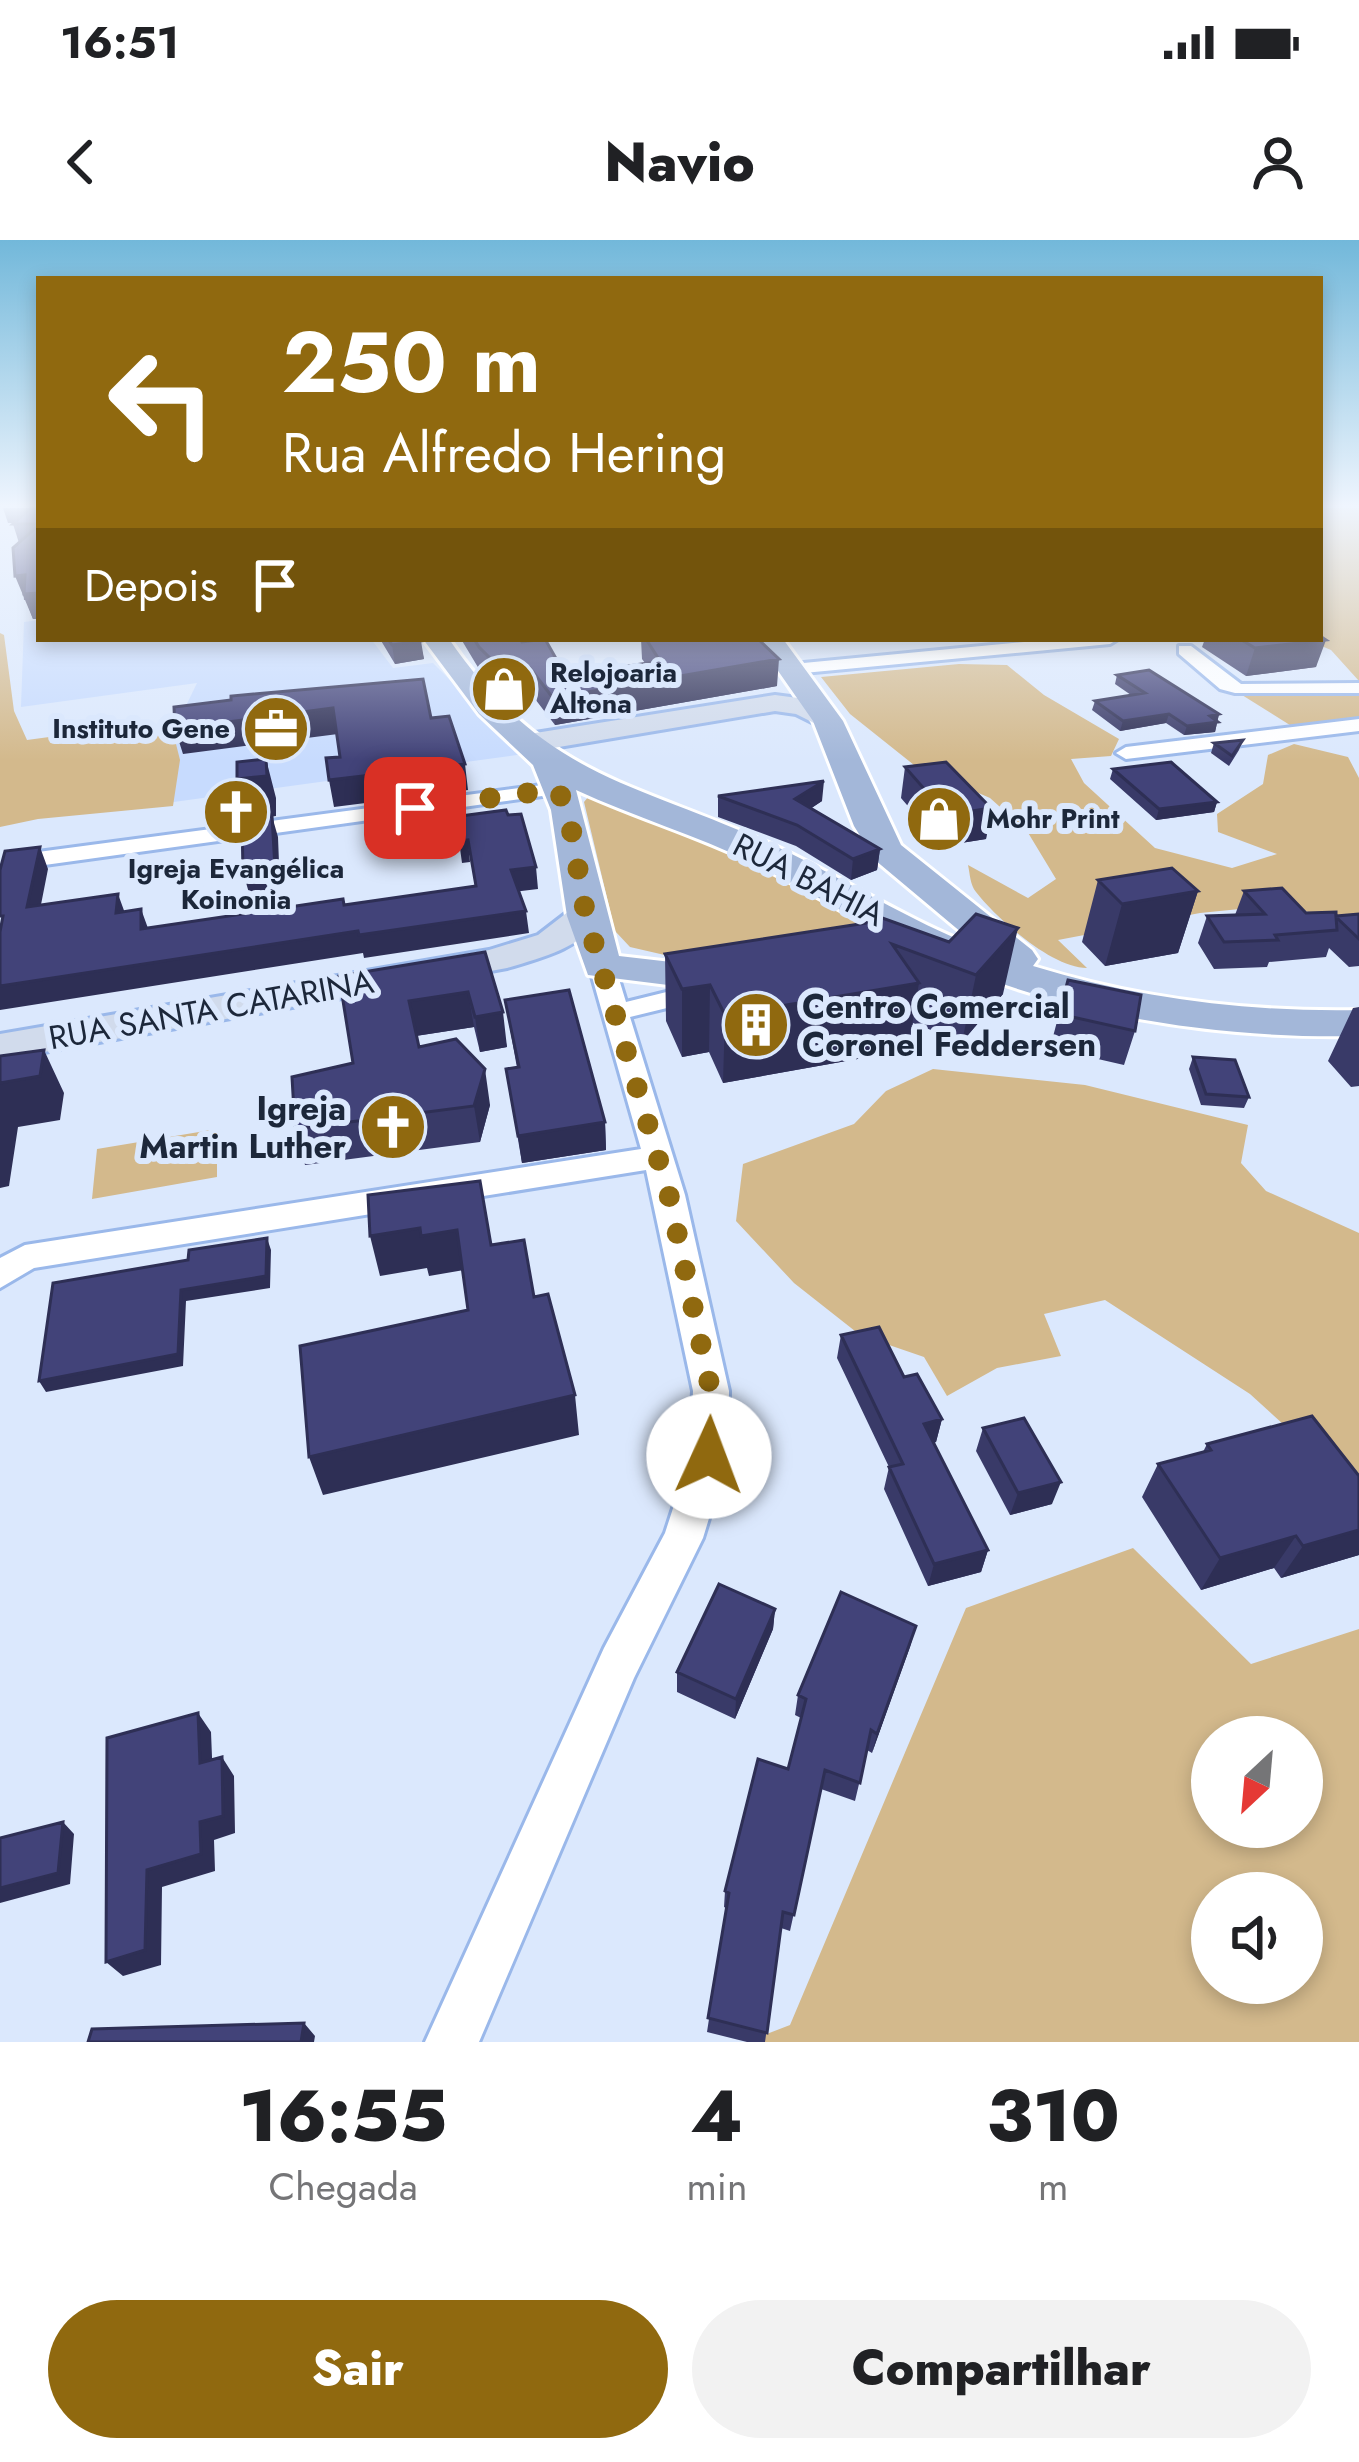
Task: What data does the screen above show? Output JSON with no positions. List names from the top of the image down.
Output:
{
  "streets": {
    "main road": ["RUA BAHIA", "RUA SANTA CATARINA"]
  },
  "places": {
    "shop": ["Relojoaria Altona", "Mohr Print"],
    "office": ["Instituto Gene"],
    "church": ["Igreja Evangélica Koinonia", "Igreja Martin Luther"],
    "building": ["Centro Comercial Coronel Feddersen"]
  },
  "north": "bottom left",
  "page": {
    "status": "16:51",
    "header": "Navio",
    "turn": ["250 m", "Rua Alfredo Hering"],
    "then": "Depois",
    "eta": [
      "16:55",
      "Chegada",
      "4",
      "min",
      "310",
      "m"
    ],
    "buttons": ["Sair", "Compartilhar"]
  }
}
